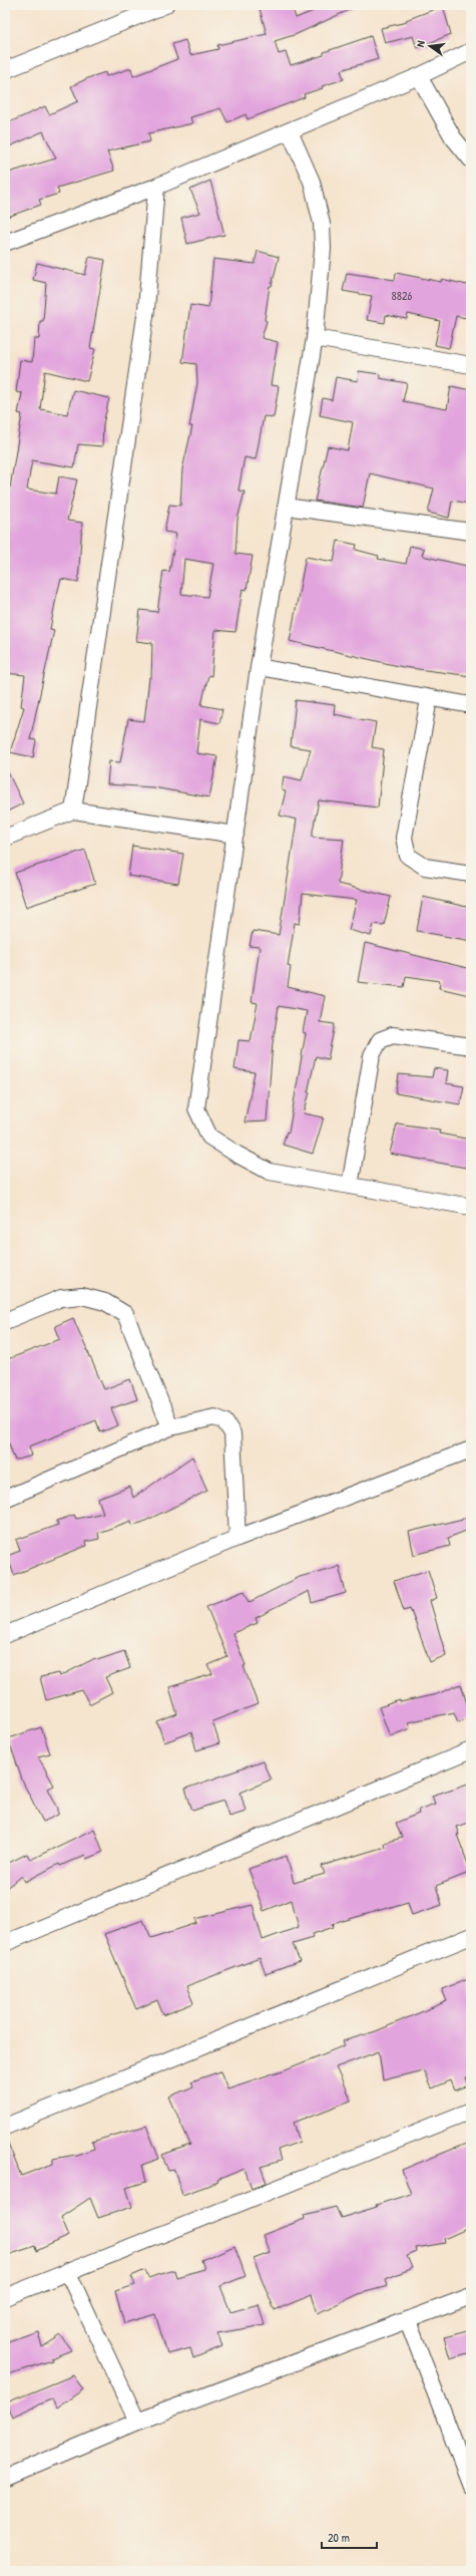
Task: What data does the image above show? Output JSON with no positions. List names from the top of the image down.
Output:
{
  "house_numbers": ["8826"],
  "scale_bar": "20 m",
  "north": "left"
}
